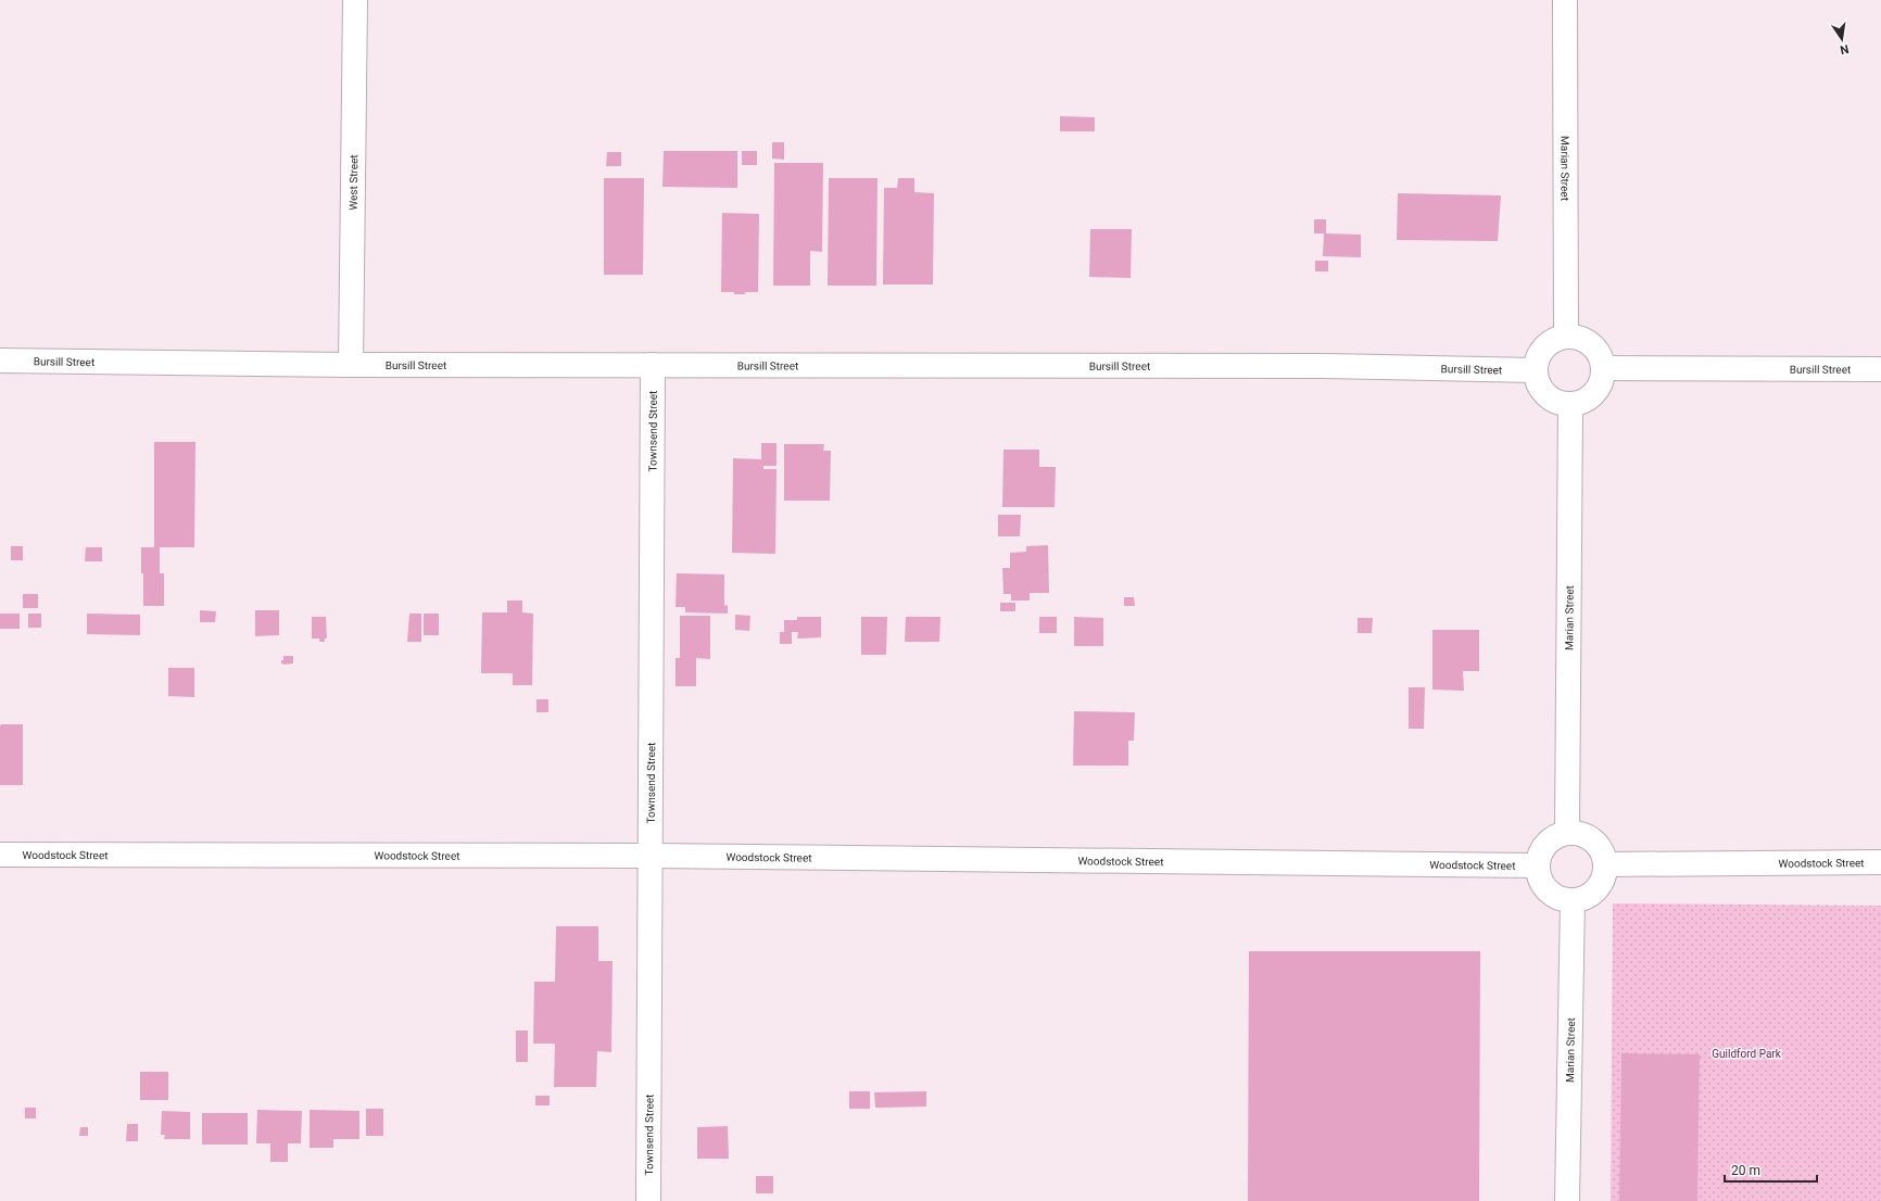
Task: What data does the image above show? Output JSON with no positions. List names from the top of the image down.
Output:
{
  "streets": {
    "street": [
      "Marian Street",
      "West Street",
      "Bursill Street",
      "Townsend Street",
      "Woodstock Street"
    ]
  },
  "crossings": [
    ["Marian Street", "Bursill Street"],
    ["Marian Street", "Woodstock Street"],
    ["West Street", "Bursill Street"],
    ["Bursill Street", "Townsend Street"],
    ["Townsend Street", "Woodstock Street"]
  ],
  "parks": ["Guildford Park"],
  "scale_bar": "20 m",
  "north": "bottom"
}
